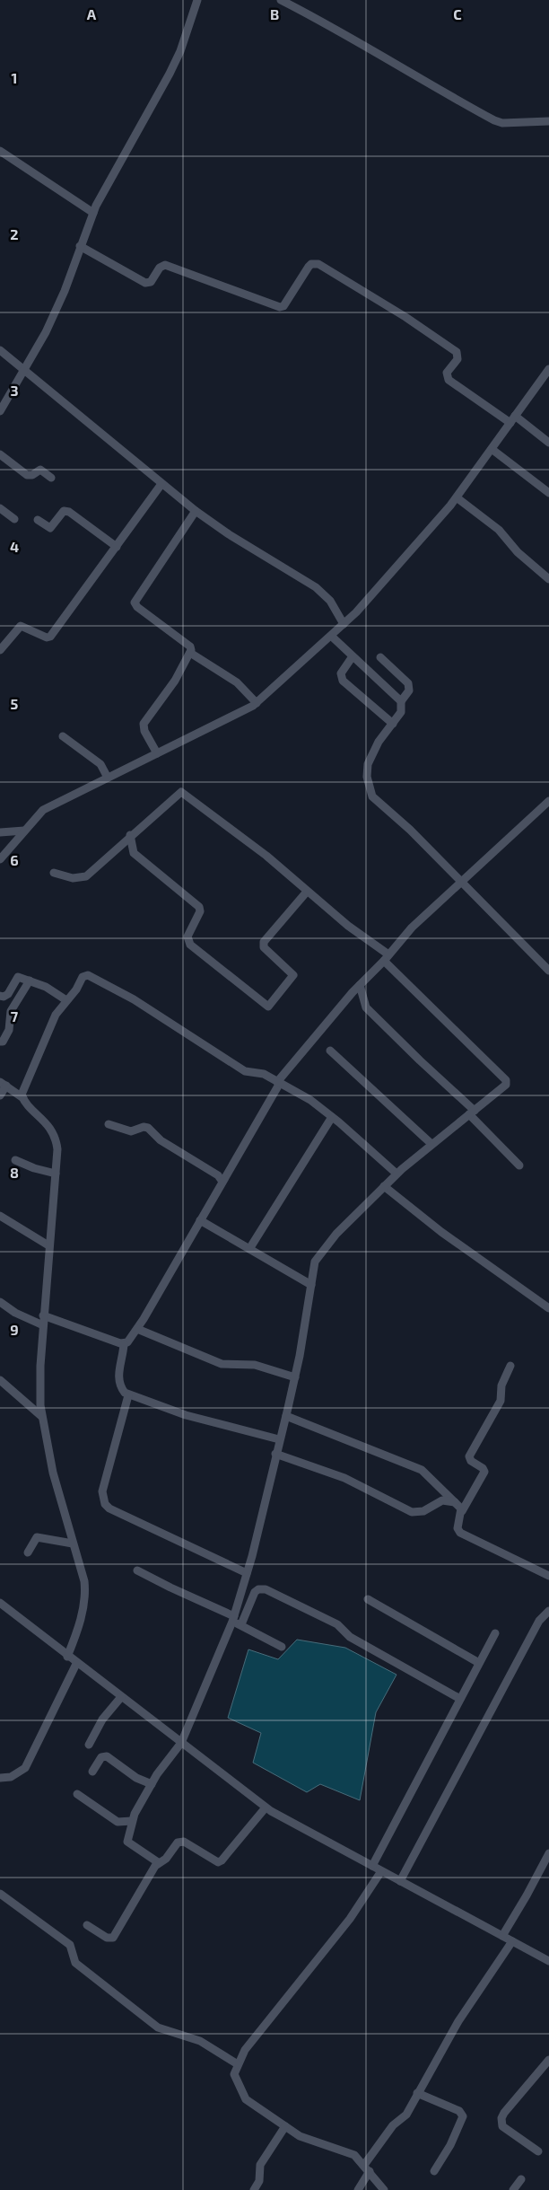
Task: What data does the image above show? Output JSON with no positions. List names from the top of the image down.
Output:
{
  "grid": {
    "columns": ["A", "B", "C"],
    "rows": [
      "1",
      "2",
      "3",
      "4",
      "5",
      "6",
      "7",
      "8",
      "9"
    ]
  }
}
